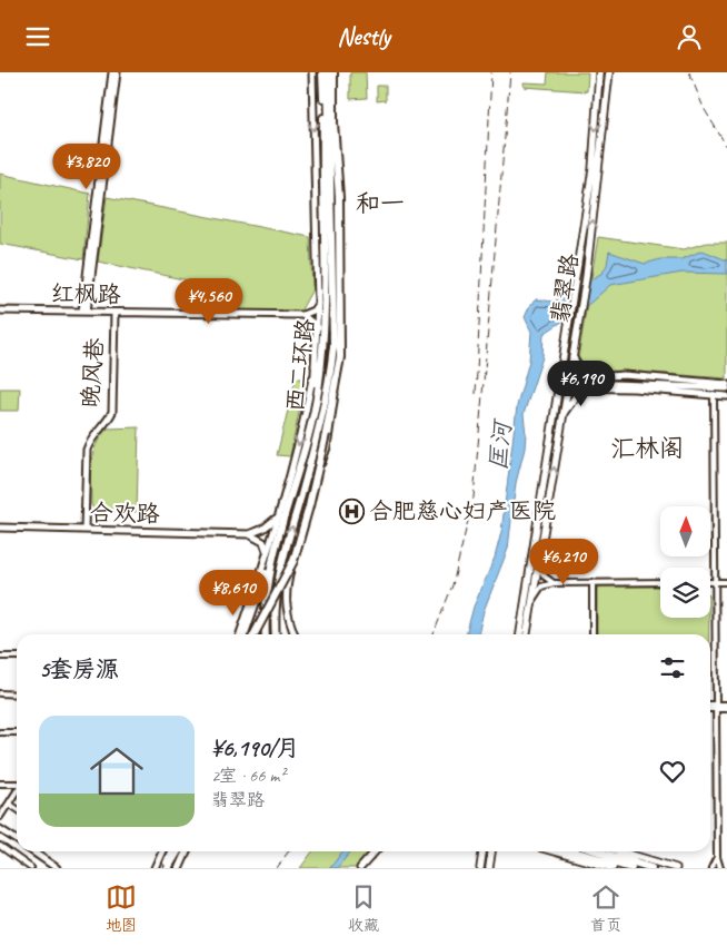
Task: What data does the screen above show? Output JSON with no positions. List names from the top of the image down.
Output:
{
  "streets": {
    "highway": ["西二环路"],
    "main road": ["翡翠路"],
    "street": ["红枫路", "晚风巷", "合欢路"]
  },
  "crossings": [
    ["红枫路", "晚风巷"],
    ["晚风巷", "合欢路"]
  ],
  "districts": ["和一", "汇林阁"],
  "water": ["匡河"],
  "places": {
    "hospital": ["合肥慈心妇产医院"]
  },
  "north": "top",
  "page": {
    "header": "Nestly",
    "price": [
      "¥3,820",
      "¥4,560",
      "¥6,190",
      "¥6,210",
      "¥8,610"
    ],
    "heading": "5套房源",
    "list": [
      {
        "name": "¥6,190/月",
        "note": "2室 · 66 m² · 翡翠路"
      }
    ],
    "tabs": ["地图", "收藏", "首页"]
  }
}
